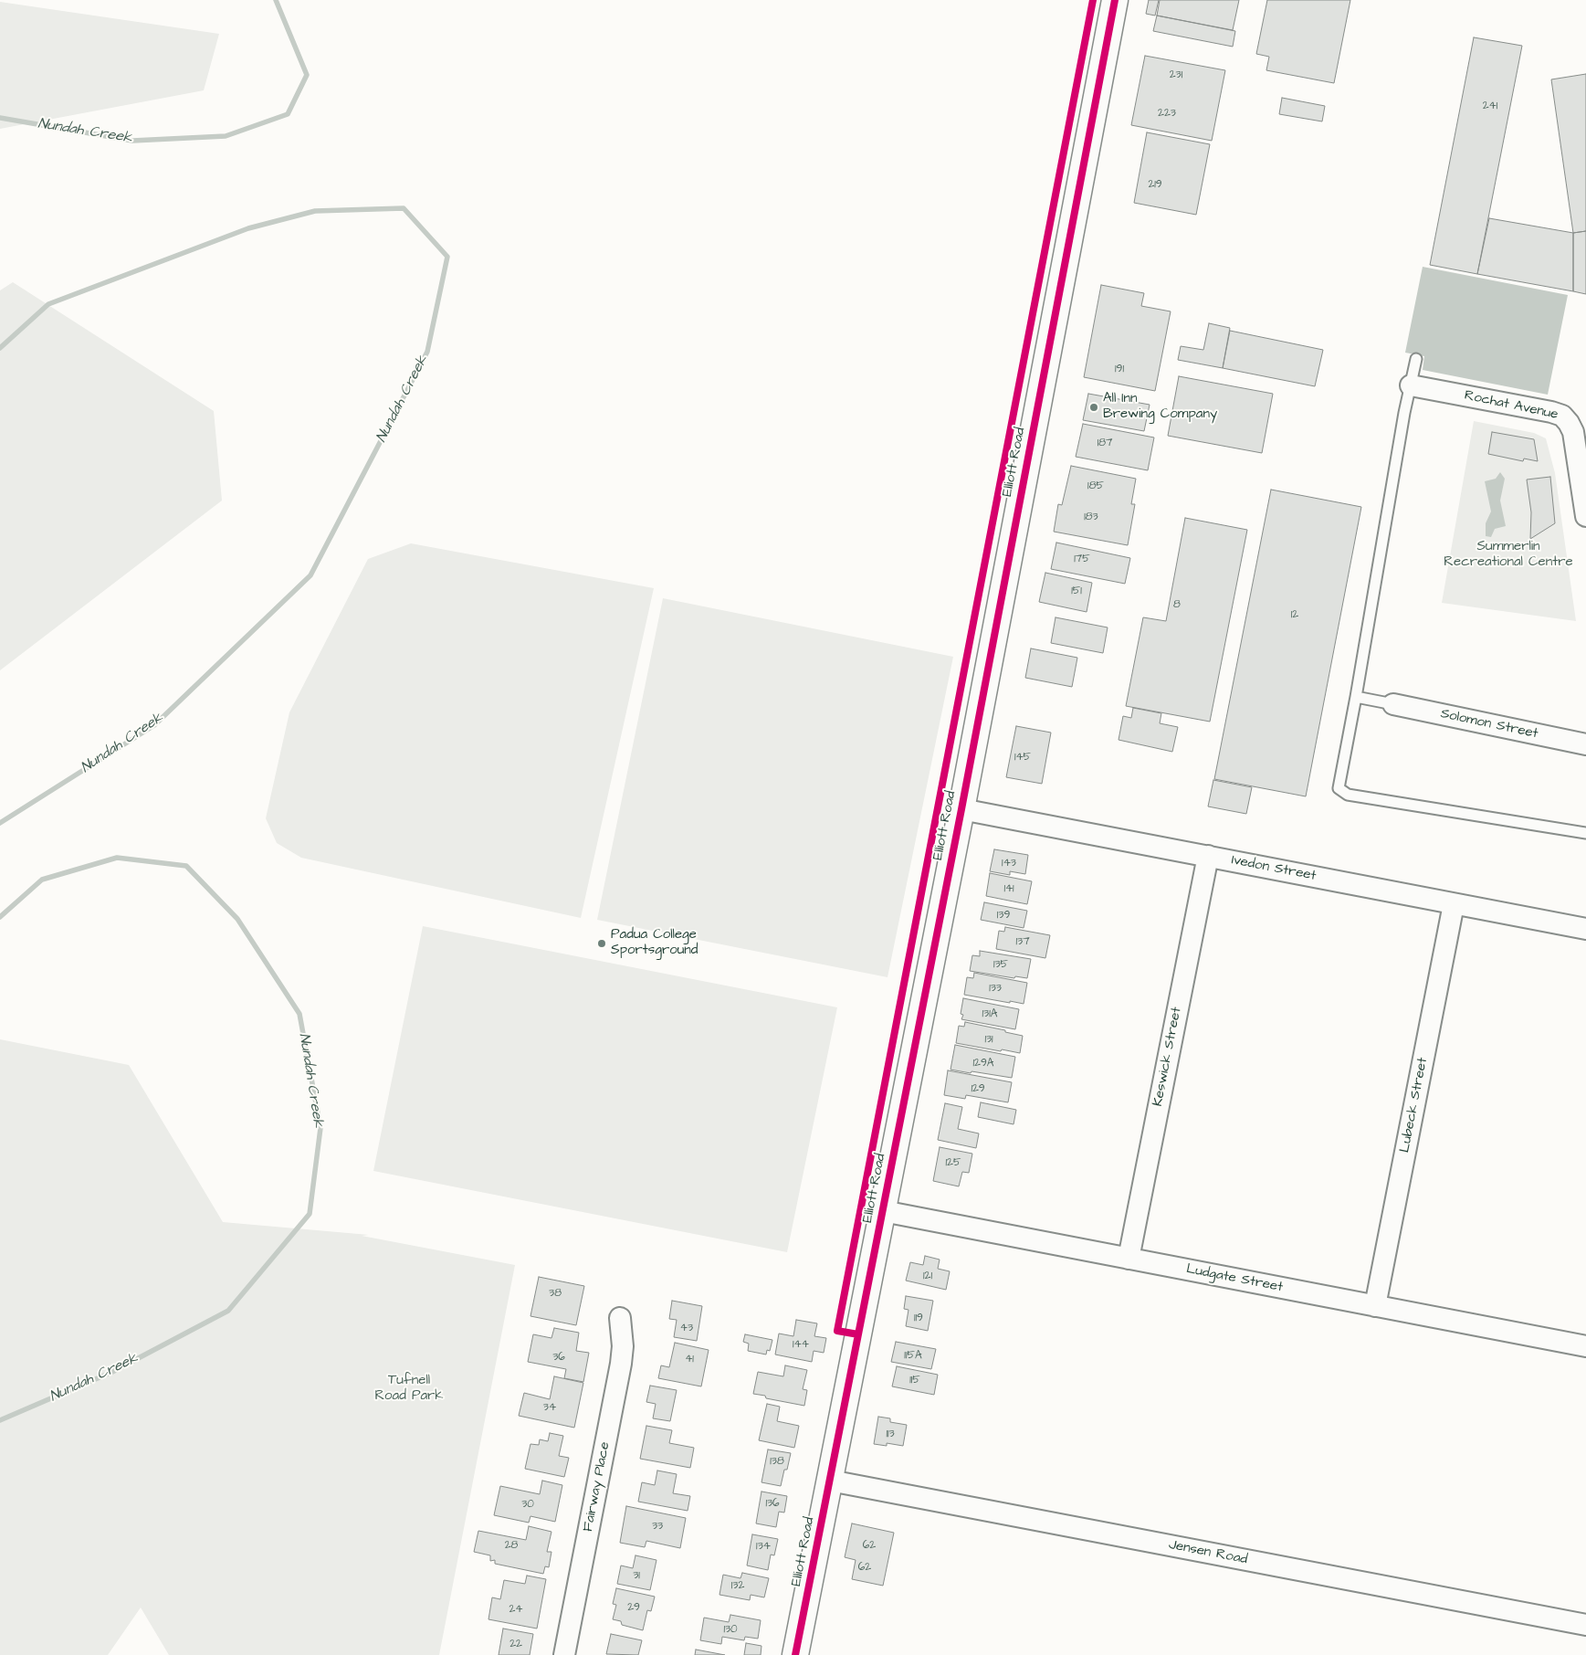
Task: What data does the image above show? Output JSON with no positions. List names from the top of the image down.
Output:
{
  "streets": {
    "street": [
      "Rochat Avenue",
      "Elliott Road",
      "Solomon Street",
      "Ivedon Street",
      "Keswick Street",
      "Lubeck Street",
      "Ludgate Street",
      "Fairway Place",
      "Jensen Road"
    ]
  },
  "crossings": [
    ["Elliott Road", "Ivedon Street"],
    ["Elliott Road", "Ludgate Street"],
    ["Elliott Road", "Jensen Road"],
    ["Ivedon Street", "Keswick Street"],
    ["Ivedon Street", "Lubeck Street"],
    ["Keswick Street", "Ludgate Street"],
    ["Lubeck Street", "Ludgate Street"]
  ],
  "water": ["Nundah Creek"],
  "parks": ["Summerlin Recreational Centre", "Tufnell Road Park"],
  "places": ["All Inn Brewing Company", "Padua College Sportsground"],
  "house_numbers": [
    "231",
    "241",
    "223",
    "219",
    "191",
    "187",
    "185",
    "183",
    "175",
    "151",
    "8",
    "12",
    "145",
    "143",
    "141",
    "139",
    "137",
    "135",
    "133",
    "131A",
    "131",
    "129A",
    "129",
    "125",
    "121",
    "38",
    "119",
    "43",
    "144",
    "115A",
    "36",
    "41",
    "115",
    "34",
    "113",
    "138",
    "136",
    "30",
    "33",
    "28",
    "62",
    "134",
    "62",
    "31",
    "132",
    "29",
    "24",
    "130",
    "22"
  ]
}
